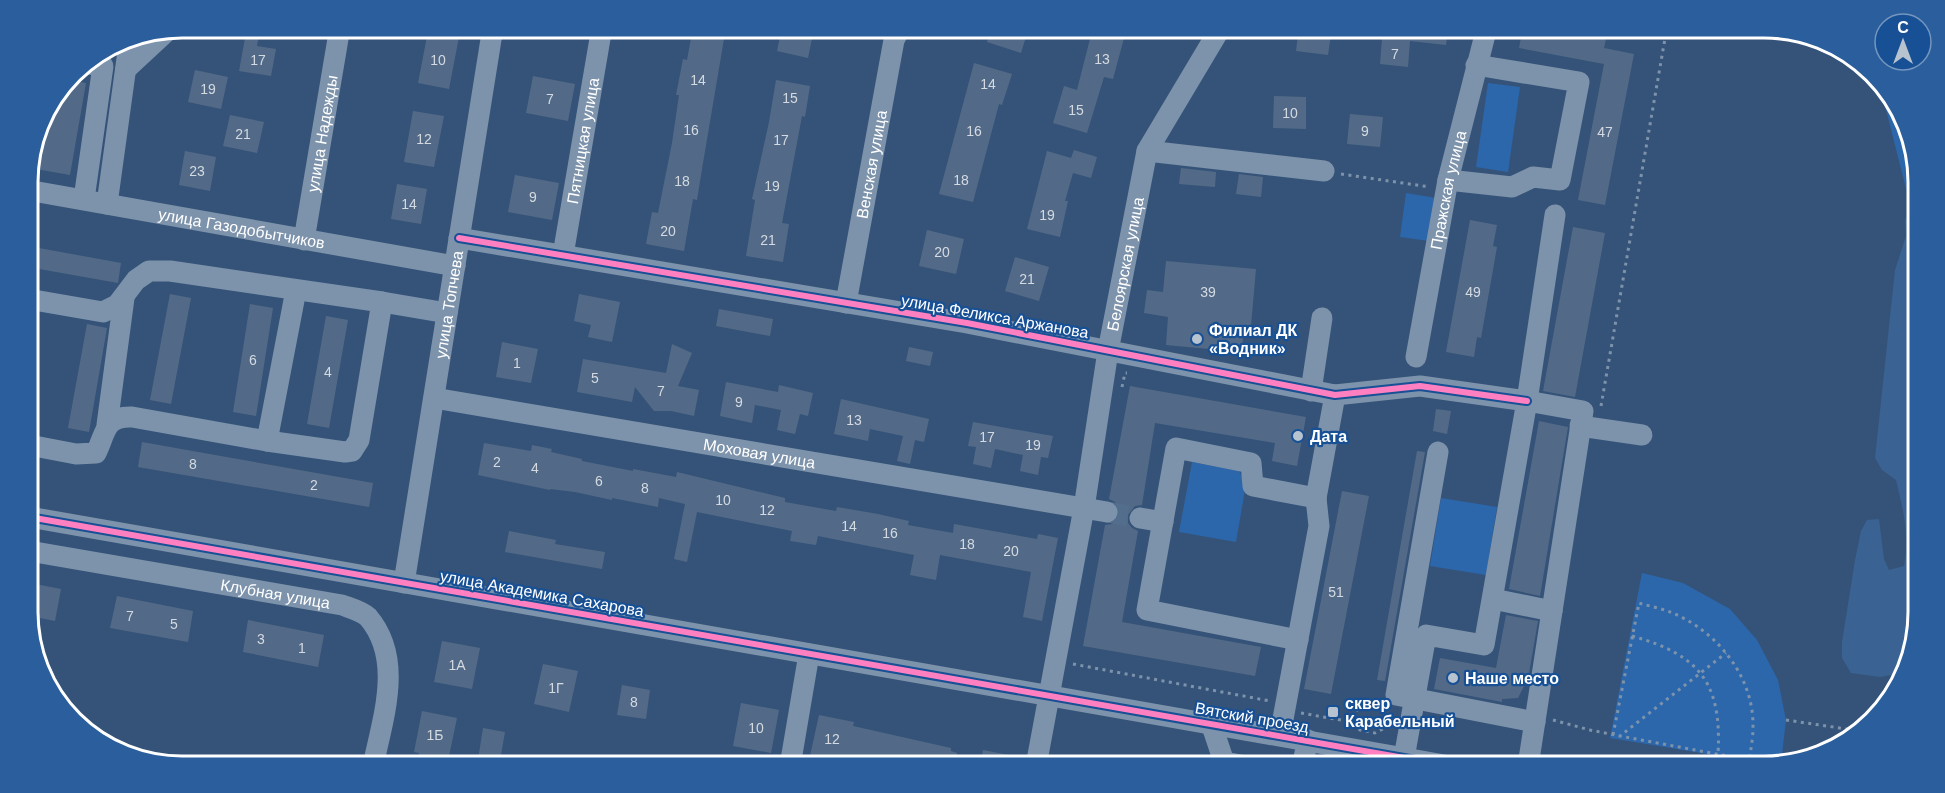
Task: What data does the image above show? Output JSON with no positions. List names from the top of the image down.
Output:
{
  "streets": {
    "street": [
      "улица Надежды",
      "Пятницкая улица",
      "Венская улица",
      "Пражская улица",
      "улица Газодобытчиков",
      "Белоярская улица",
      "улица Топчева",
      "улица Феликса Аржанова",
      "Моховая улица",
      "улица Академика Сахарова",
      "Клубная улица",
      "Вятский проезд"
    ]
  },
  "crossings": [
    ["улица Надежды", "улица Газодобытчиков"],
    ["Пятницкая улица", "улица Феликса Аржанова"],
    ["Венская улица", "улица Феликса Аржанова"],
    ["улица Газодобытчиков", "улица Топчева"],
    ["Белоярская улица", "улица Феликса Аржанова"],
    ["Белоярская улица", "Моховая улица"],
    ["Белоярская улица", "улица Академика Сахарова"],
    ["Белоярская улица", "Вятский проезд"],
    ["улица Топчева", "улица Феликса Аржанова"],
    ["улица Топчева", "Моховая улица"],
    ["улица Топчева", "улица Академика Сахарова"],
    ["улица Академика Сахарова", "Вятский проезд"]
  ],
  "places": {
    "other": ["Филиал ДК «Водник»", "Дата", "Наше место"],
    "transit": ["сквер Карабельный"]
  },
  "house_numbers": [
    "7",
    "13",
    "17",
    "10",
    "14",
    "14",
    "19",
    "15",
    "7",
    "15",
    "10",
    "16",
    "16",
    "9",
    "47",
    "21",
    "12",
    "17",
    "23",
    "18",
    "18",
    "19",
    "9",
    "14",
    "19",
    "20",
    "21",
    "20",
    "21",
    "39",
    "49",
    "6",
    "1",
    "4",
    "5",
    "7",
    "9",
    "13",
    "17",
    "19",
    "2",
    "8",
    "4",
    "6",
    "2",
    "8",
    "10",
    "12",
    "14",
    "16",
    "18",
    "20",
    "51",
    "7",
    "5",
    "3",
    "1",
    "1А",
    "1Г",
    "8",
    "10",
    "1Б",
    "12"
  ],
  "north": "top"
}
